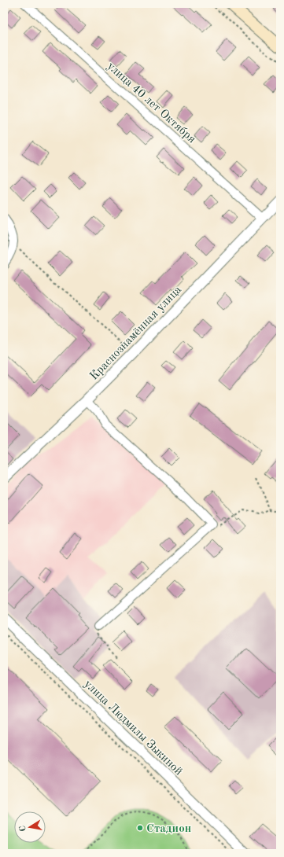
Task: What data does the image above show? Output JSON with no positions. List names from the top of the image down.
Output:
{
  "streets": {
    "street": ["улица 40 лет Октября", "Краснознамённая улица", "улица Людмилы Зыкиной"]
  },
  "crossings": [
    ["улица 40 лет Октября", "Краснознамённая улица"]
  ],
  "places": ["Стадион"],
  "north": "left"
}
